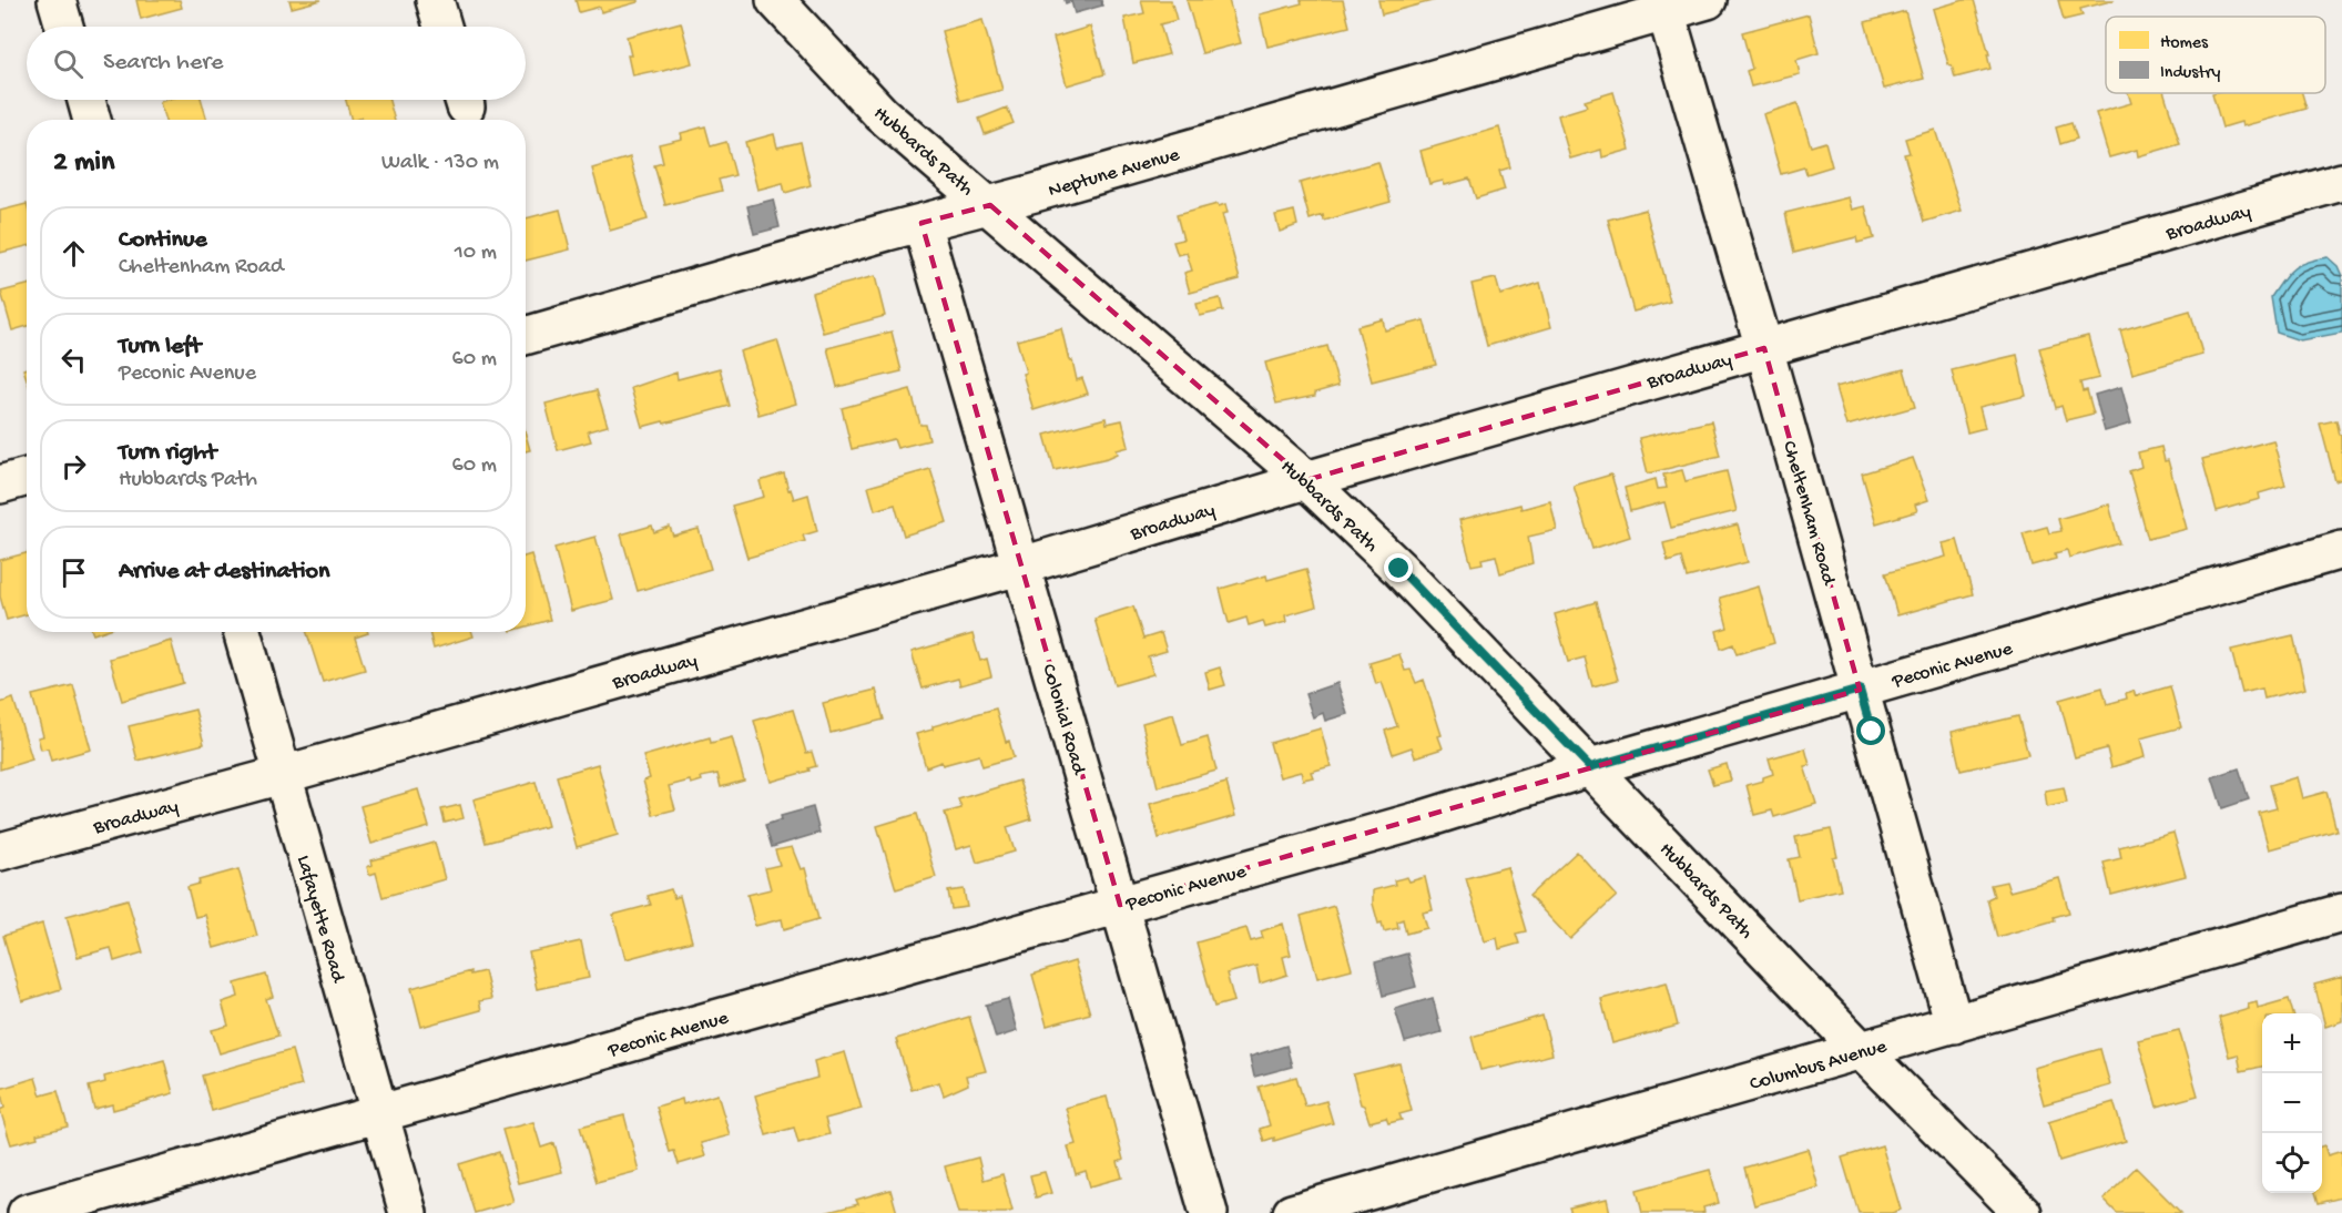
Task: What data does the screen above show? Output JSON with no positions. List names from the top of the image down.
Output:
{
  "streets": {
    "street": [
      "Hubbards Path",
      "Neptune Avenue",
      "Broadway",
      "Cheltenham Road",
      "Peconic Avenue",
      "Colonial Road",
      "Lafayette Road",
      "Columbus Avenue"
    ]
  },
  "crossings": [
    ["Hubbards Path", "Neptune Avenue"],
    ["Hubbards Path", "Broadway"],
    ["Hubbards Path", "Peconic Avenue"],
    ["Hubbards Path", "Columbus Avenue"],
    ["Neptune Avenue", "Cheltenham Road"],
    ["Neptune Avenue", "Colonial Road"],
    ["Broadway", "Cheltenham Road"],
    ["Broadway", "Colonial Road"],
    ["Broadway", "Lafayette Road"],
    ["Cheltenham Road", "Peconic Avenue"],
    ["Cheltenham Road", "Columbus Avenue"],
    ["Peconic Avenue", "Colonial Road"],
    ["Peconic Avenue", "Lafayette Road"]
  ],
  "legend": ["Homes", "Industry"],
  "page": {
    "search": "Search here",
    "heading": ["2 min", "Walk · 130 m"],
    "list": [
      ["Continue", "Cheltenham Road", "10 m"],
      ["Turn left", "Peconic Avenue", "60 m"],
      ["Turn right", "Hubbards Path", "60 m"],
      "Arrive at destination"
    ],
    "map_buttons": ["+", "−"]
  }
}
